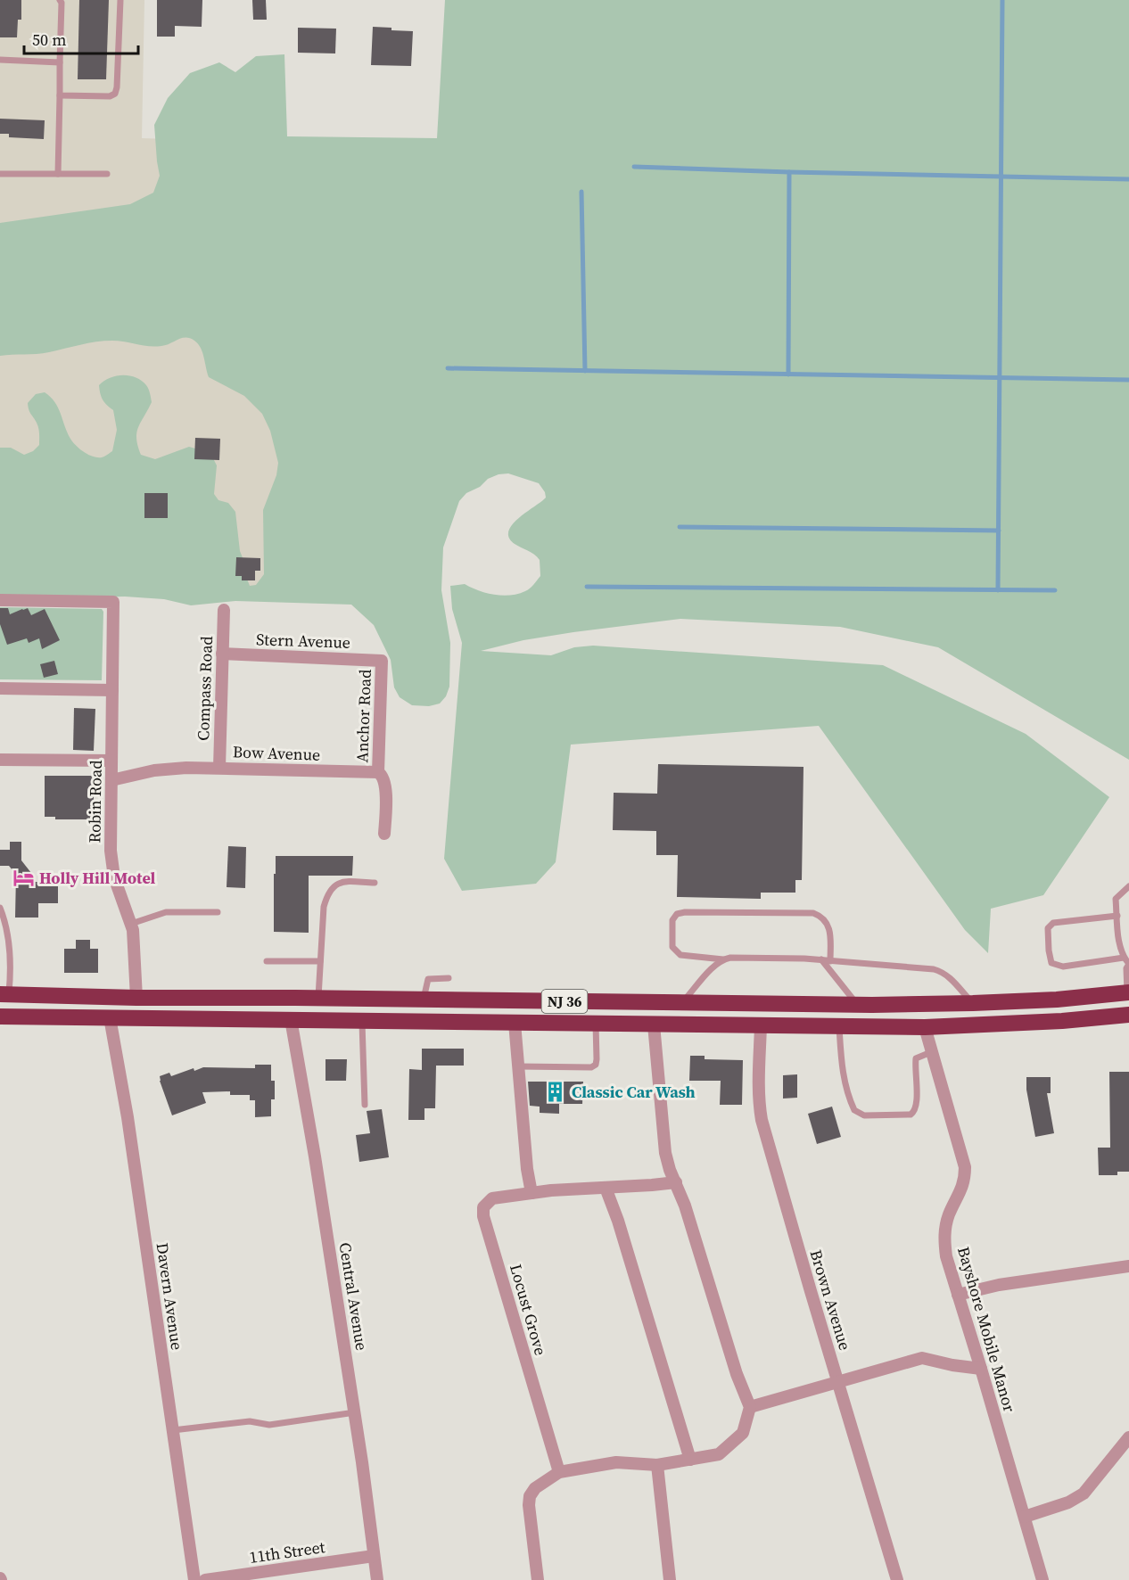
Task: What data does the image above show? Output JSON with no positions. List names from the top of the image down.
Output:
{
  "streets": {
    "highway": ["NJ 36"],
    "street": [
      "Stern Avenue",
      "Compass Road",
      "Anchor Road",
      "Bow Avenue",
      "Robin Road",
      "Davern Avenue",
      "Central Avenue",
      "Brown Avenue",
      "Locust Grove",
      "Bayshore Mobile Manor",
      "11th Street"
    ]
  },
  "crossings": [
    ["Stern Avenue", "Compass Road"],
    ["Stern Avenue", "Anchor Road"],
    ["Compass Road", "Bow Avenue"],
    ["Anchor Road", "Bow Avenue"],
    ["Bow Avenue", "Robin Road"],
    ["Robin Road", "NJ 36"],
    ["NJ 36", "Davern Avenue"],
    ["NJ 36", "Central Avenue"],
    ["NJ 36", "Brown Avenue"],
    ["NJ 36", "Bayshore Mobile Manor"],
    ["Central Avenue", "11th Street"]
  ],
  "places": {
    "hotel": ["Holly Hill Motel"],
    "building": ["Classic Car Wash"]
  },
  "scale_bar": "50 m"
}
